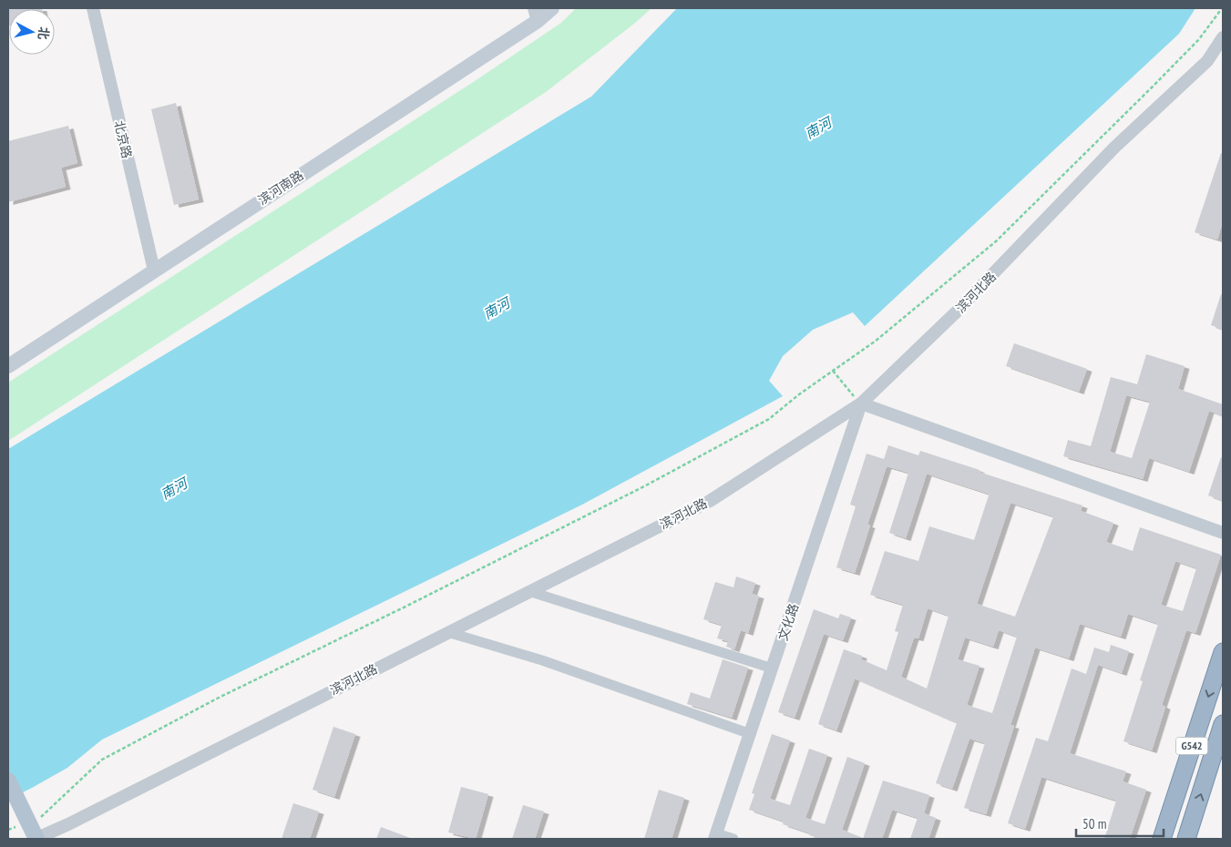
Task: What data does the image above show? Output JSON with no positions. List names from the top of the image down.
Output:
{
  "streets": {
    "highway": ["G542"],
    "main road": ["滨河南路"],
    "street": ["北京路", "滨河北路", "文化路"]
  },
  "crossings": [
    ["北京路", "滨河南路"],
    ["滨河北路", "文化路"]
  ],
  "water": ["南河"],
  "scale_bar": "50 m",
  "north": "right"
}
